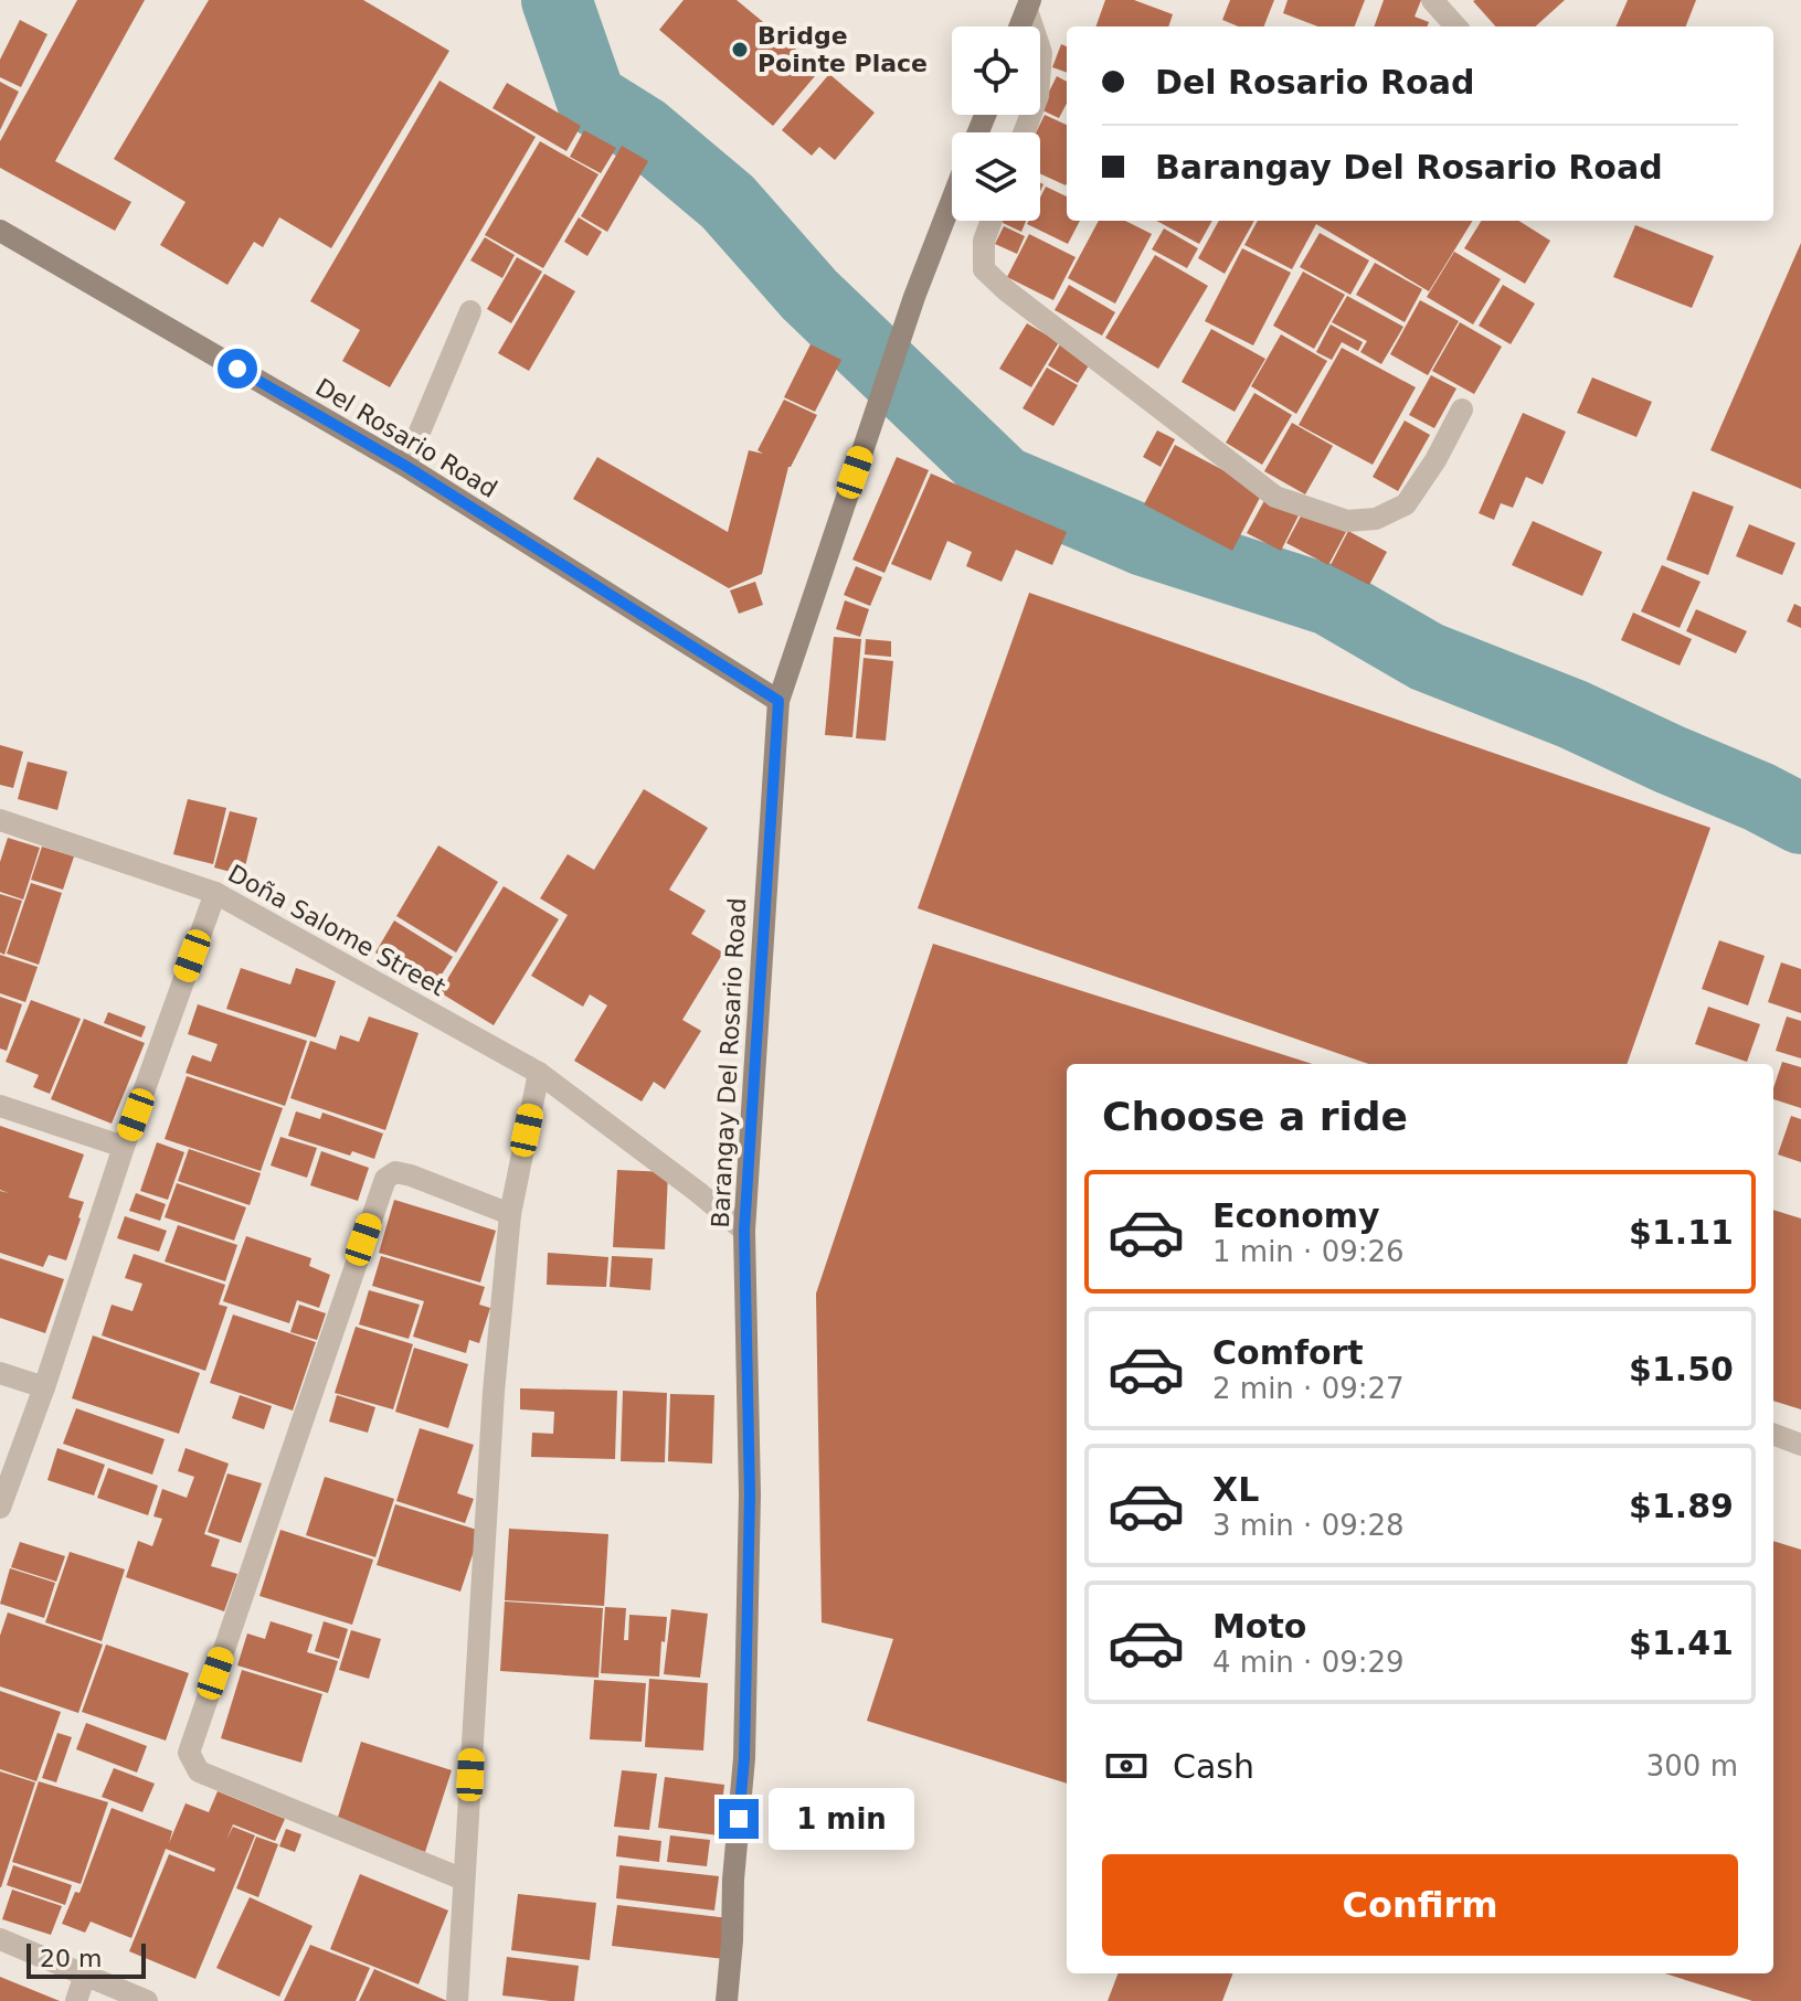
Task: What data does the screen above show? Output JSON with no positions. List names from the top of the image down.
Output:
{
  "streets": {
    "main road": ["Del Rosario Road", "Barangay Del Rosario Road"],
    "street": ["Doña Salome Street"]
  },
  "crossings": [
    ["Del Rosario Road", "Barangay Del Rosario Road"],
    ["Doña Salome Street", "Barangay Del Rosario Road"]
  ],
  "places": ["Bridge Pointe Place"],
  "scale_bar": "20 m",
  "page": {
    "banner": ["Del Rosario Road", "Barangay Del Rosario Road"],
    "heading": "Choose a ride",
    "list": [
      {
        "name": "Economy",
        "note": "1 min · 09:26",
        "value": "$1.11"
      },
      {
        "name": "Comfort",
        "note": "2 min · 09:27",
        "value": "$1.50"
      },
      {
        "name": "XL",
        "note": "3 min · 09:28",
        "value": "$1.89"
      },
      {
        "name": "Moto",
        "note": "4 min · 09:29",
        "value": "$1.41"
      }
    ],
    "pay": ["Cash", "300 m"],
    "bubble": "1 min",
    "buttons": "Confirm",
    "scale": "20 m"
  }
}
